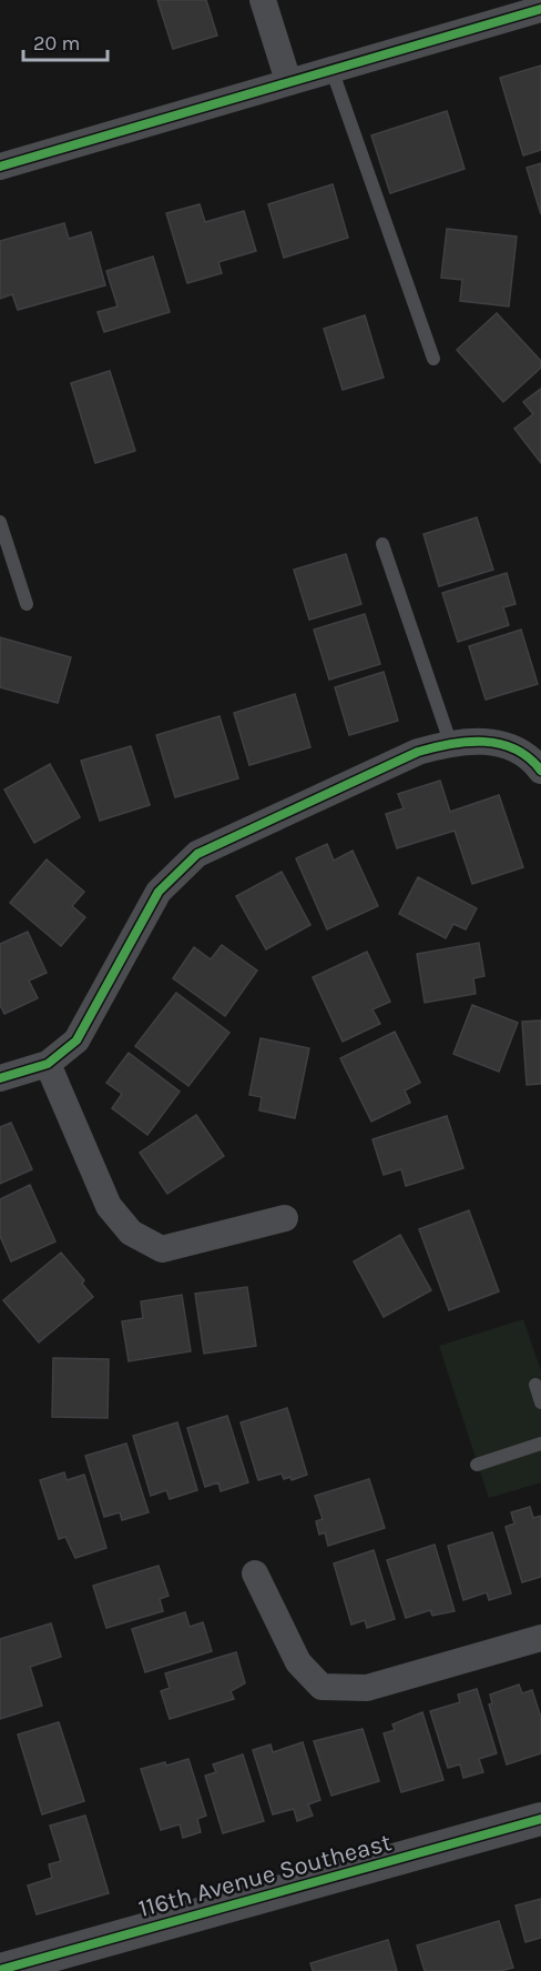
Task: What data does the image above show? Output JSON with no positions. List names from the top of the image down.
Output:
{
  "streets": {
    "street": ["116th Avenue Southeast"]
  },
  "scale_bar": "20 m"
}
